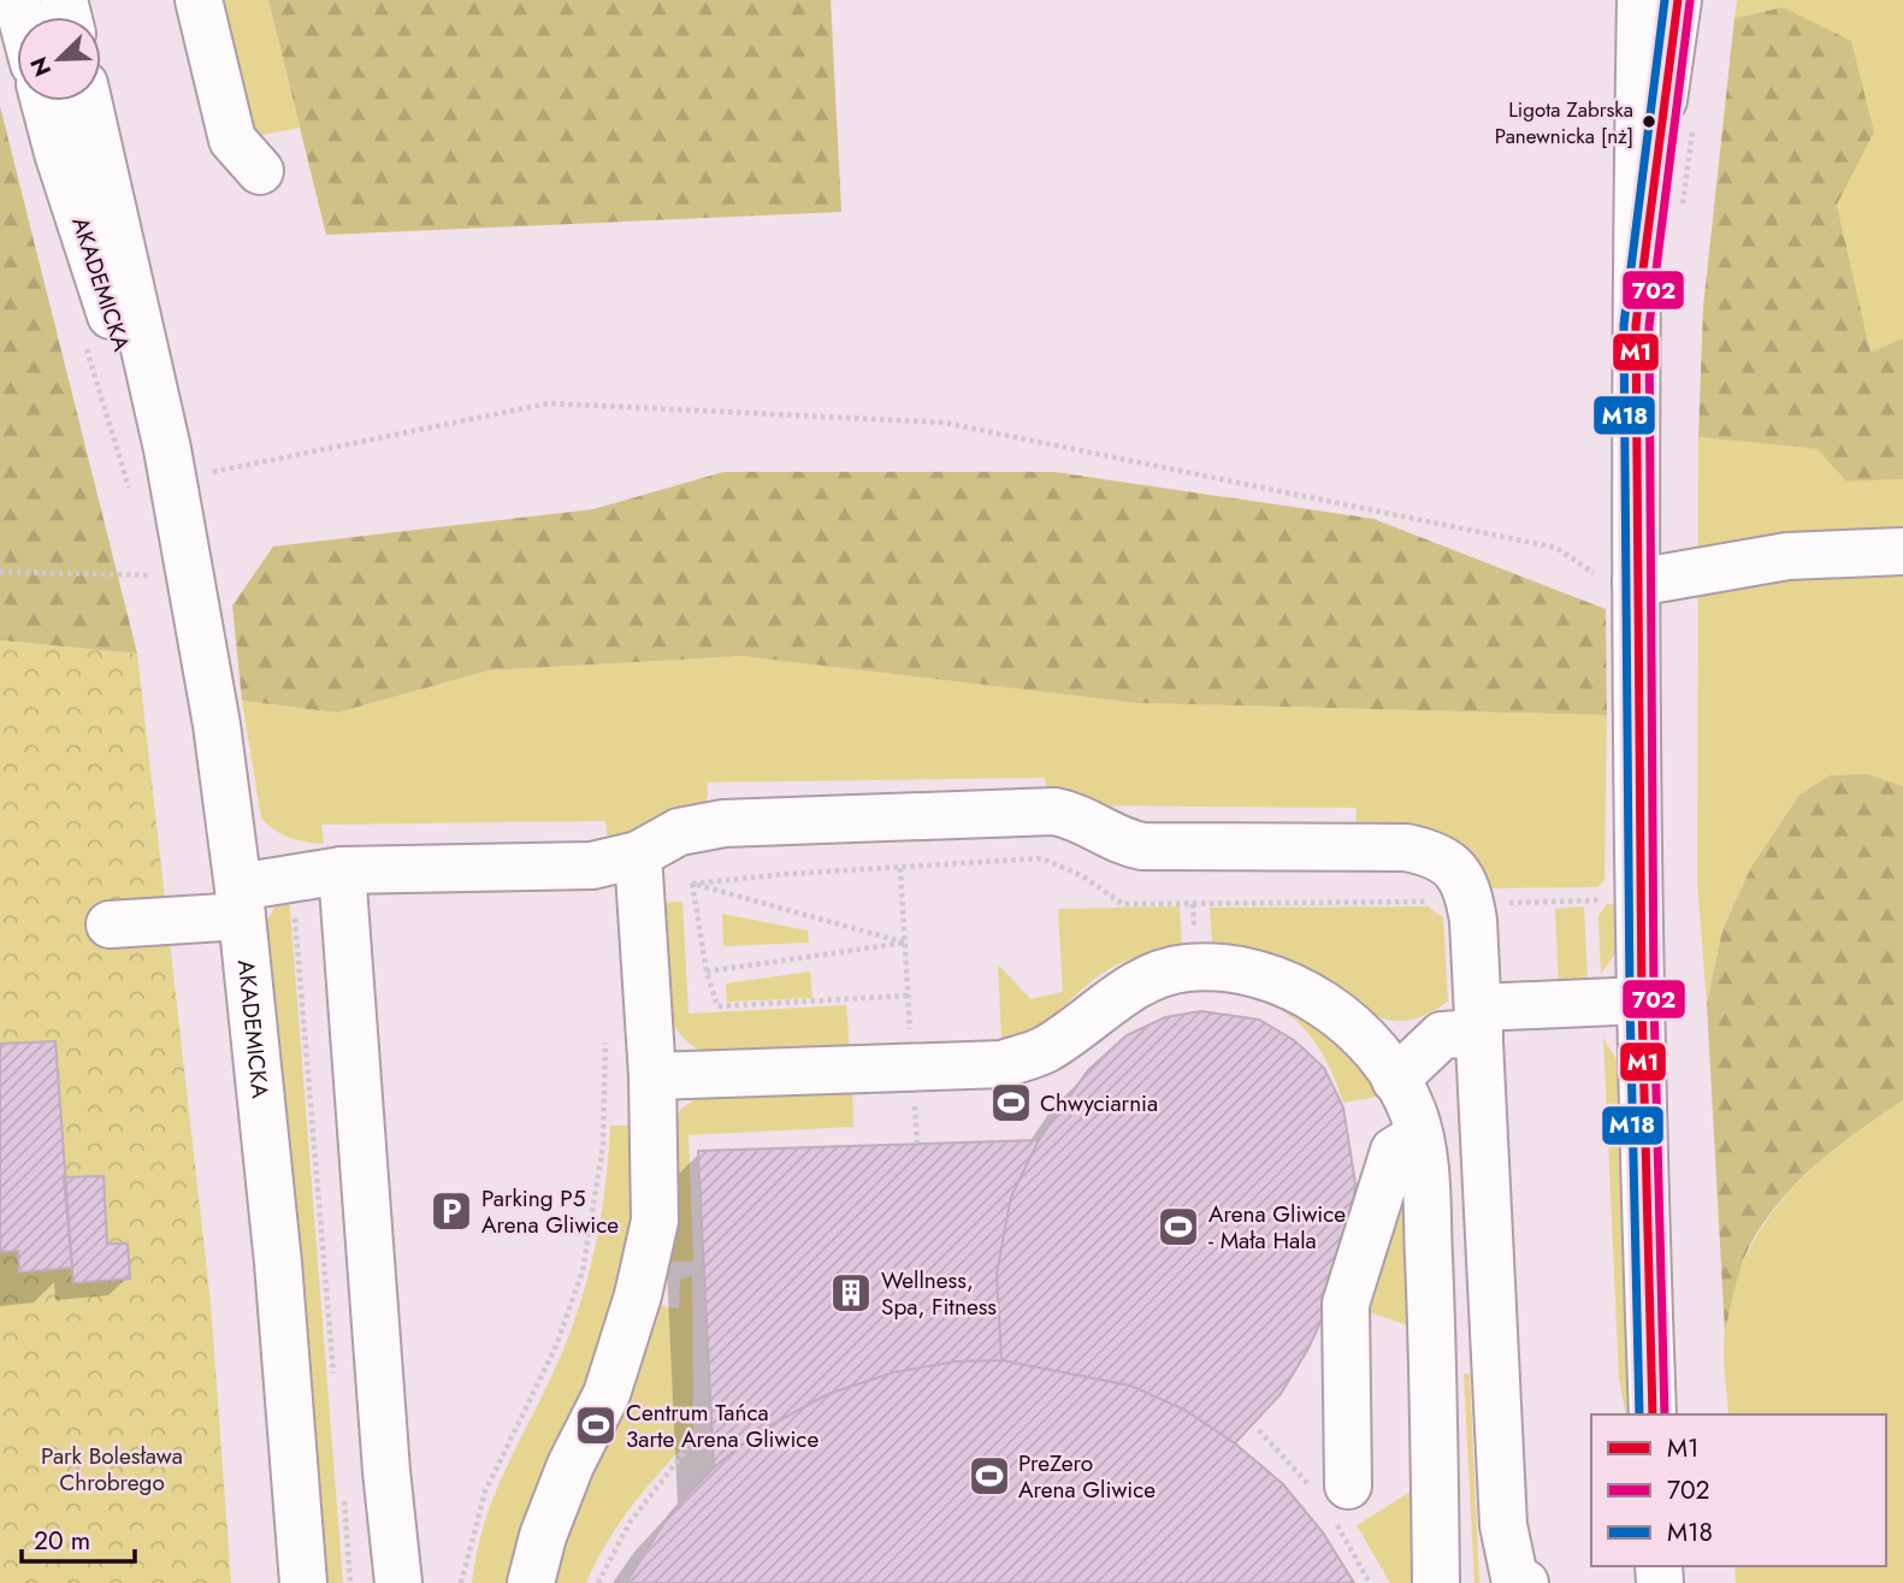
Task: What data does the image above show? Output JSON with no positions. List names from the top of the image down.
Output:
{
  "streets": {
    "street": ["AKADEMICKA"]
  },
  "parks": ["Park Bolesława Chrobrego"],
  "places": {
    "other": ["Ligota Zabrska Panewnicka [nż]"],
    "sports": [
      "Chwyciarnia",
      "Arena Gliwice - Mała Hala",
      "Centrum Tańca 3arte Arena Gliwice",
      "PreZero Arena Gliwice"
    ],
    "parking": ["Parking P5 Arena Gliwice"],
    "building": ["Wellness, Spa, Fitness"]
  },
  "lines": ["transit line M1", "transit line M18", "transit line 702"],
  "legend": ["M1", "702", "M18"],
  "scale_bar": "20 m",
  "north": "bottom left"
}
